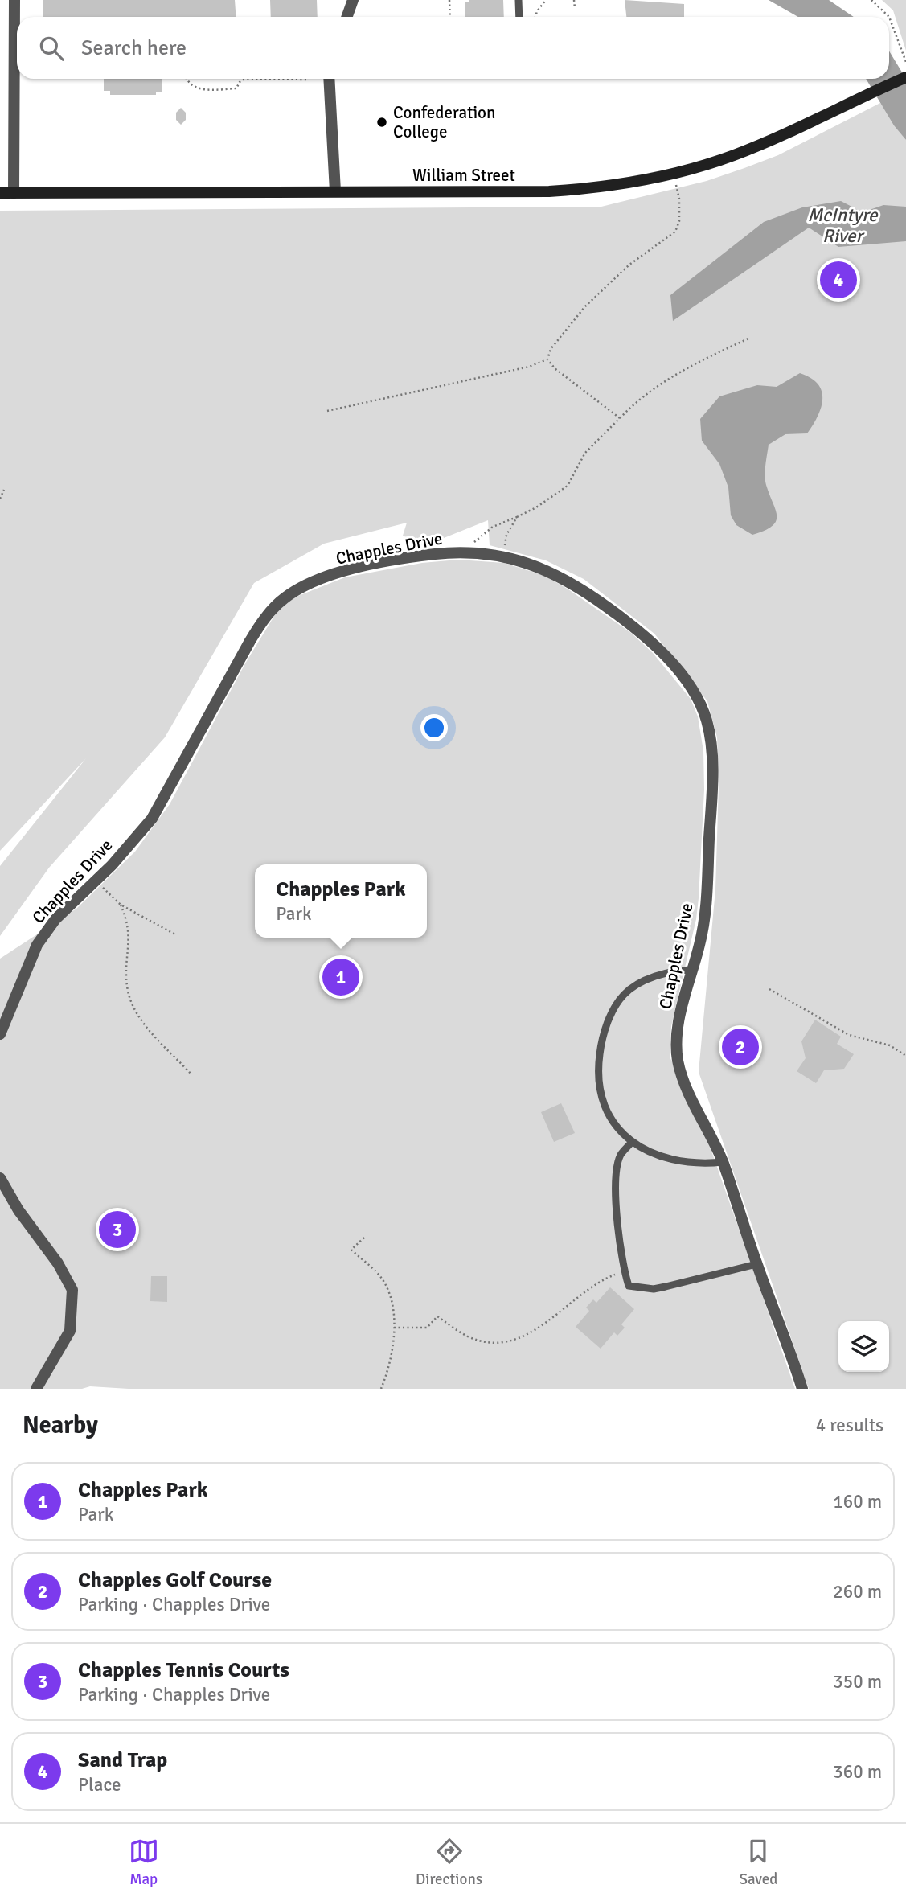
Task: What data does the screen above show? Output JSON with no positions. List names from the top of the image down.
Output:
{
  "streets": {
    "street": ["William Street", "Chapples Drive"]
  },
  "water": ["McIntyre River"],
  "places": ["Confederation College"],
  "page": {
    "search": "Search here",
    "pins": [
      "4",
      "1",
      "2",
      "3"
    ],
    "popup": ["Chapples Park", "Park"],
    "heading": ["Nearby", "4 results"],
    "list": [
      {
        "mark": "1",
        "name": "Chapples Park",
        "note": "Park",
        "value": "160 m"
      },
      {
        "mark": "2",
        "name": "Chapples Golf Course",
        "note": "Parking · Chapples Drive",
        "value": "260 m"
      },
      {
        "mark": "3",
        "name": "Chapples Tennis Courts",
        "note": "Parking · Chapples Drive",
        "value": "350 m"
      },
      {
        "mark": "4",
        "name": "Sand Trap",
        "note": "Place",
        "value": "360 m"
      }
    ],
    "nav": ["Map", "Directions", "Saved"]
  }
}
